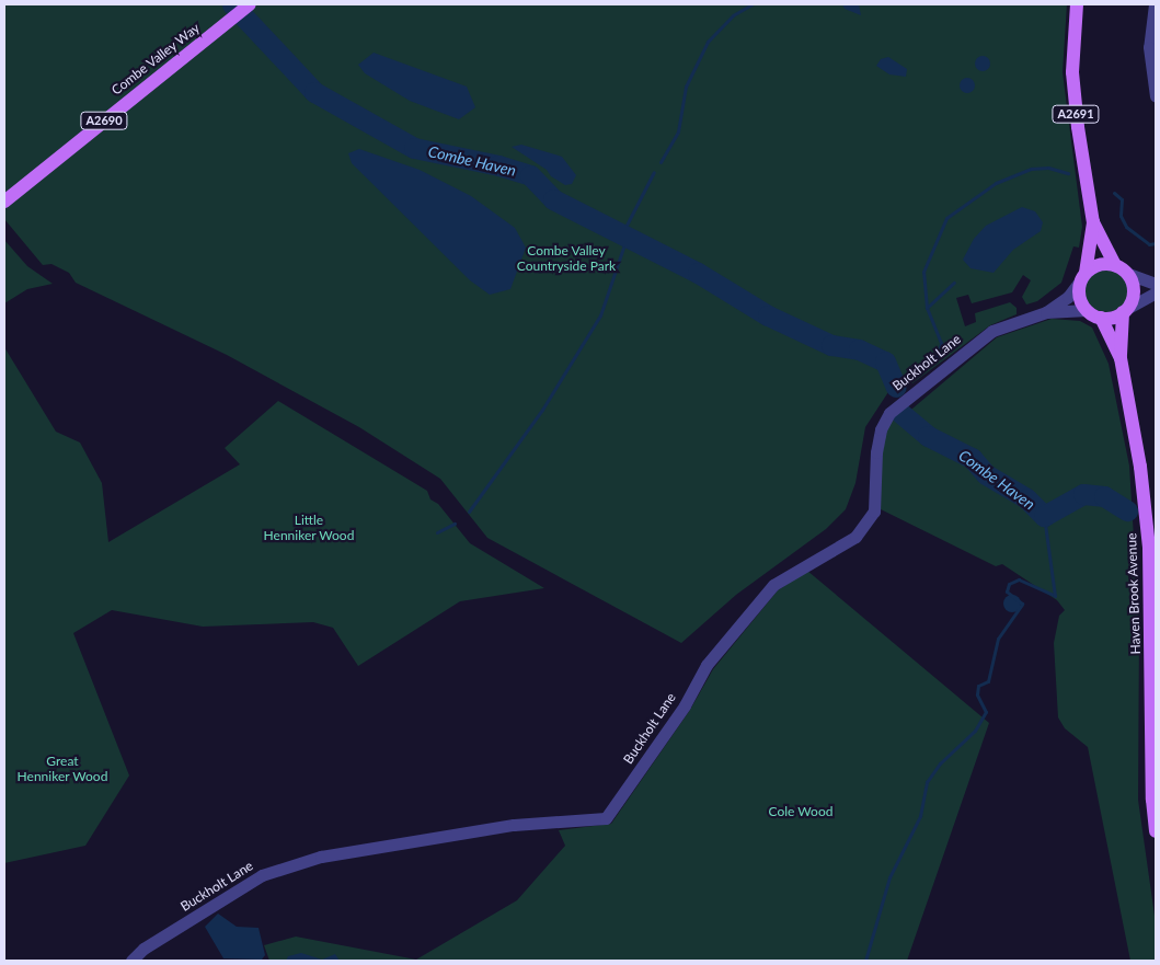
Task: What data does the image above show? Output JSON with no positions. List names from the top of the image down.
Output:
{
  "streets": {
    "main road": [
      "Combe Valley Way",
      "A2691",
      "A2690",
      "Haven Brook Avenue"
    ],
    "street": ["Buckholt Lane"]
  },
  "crossings": [
    ["A2691", "Buckholt Lane"],
    ["A2691", "Haven Brook Avenue"],
    ["Buckholt Lane", "Haven Brook Avenue"]
  ],
  "water": ["Combe Haven"],
  "parks": [
    "Combe Valley Countryside Park",
    "Little Henniker Wood",
    "Great Henniker Wood",
    "Cole Wood"
  ]
}
